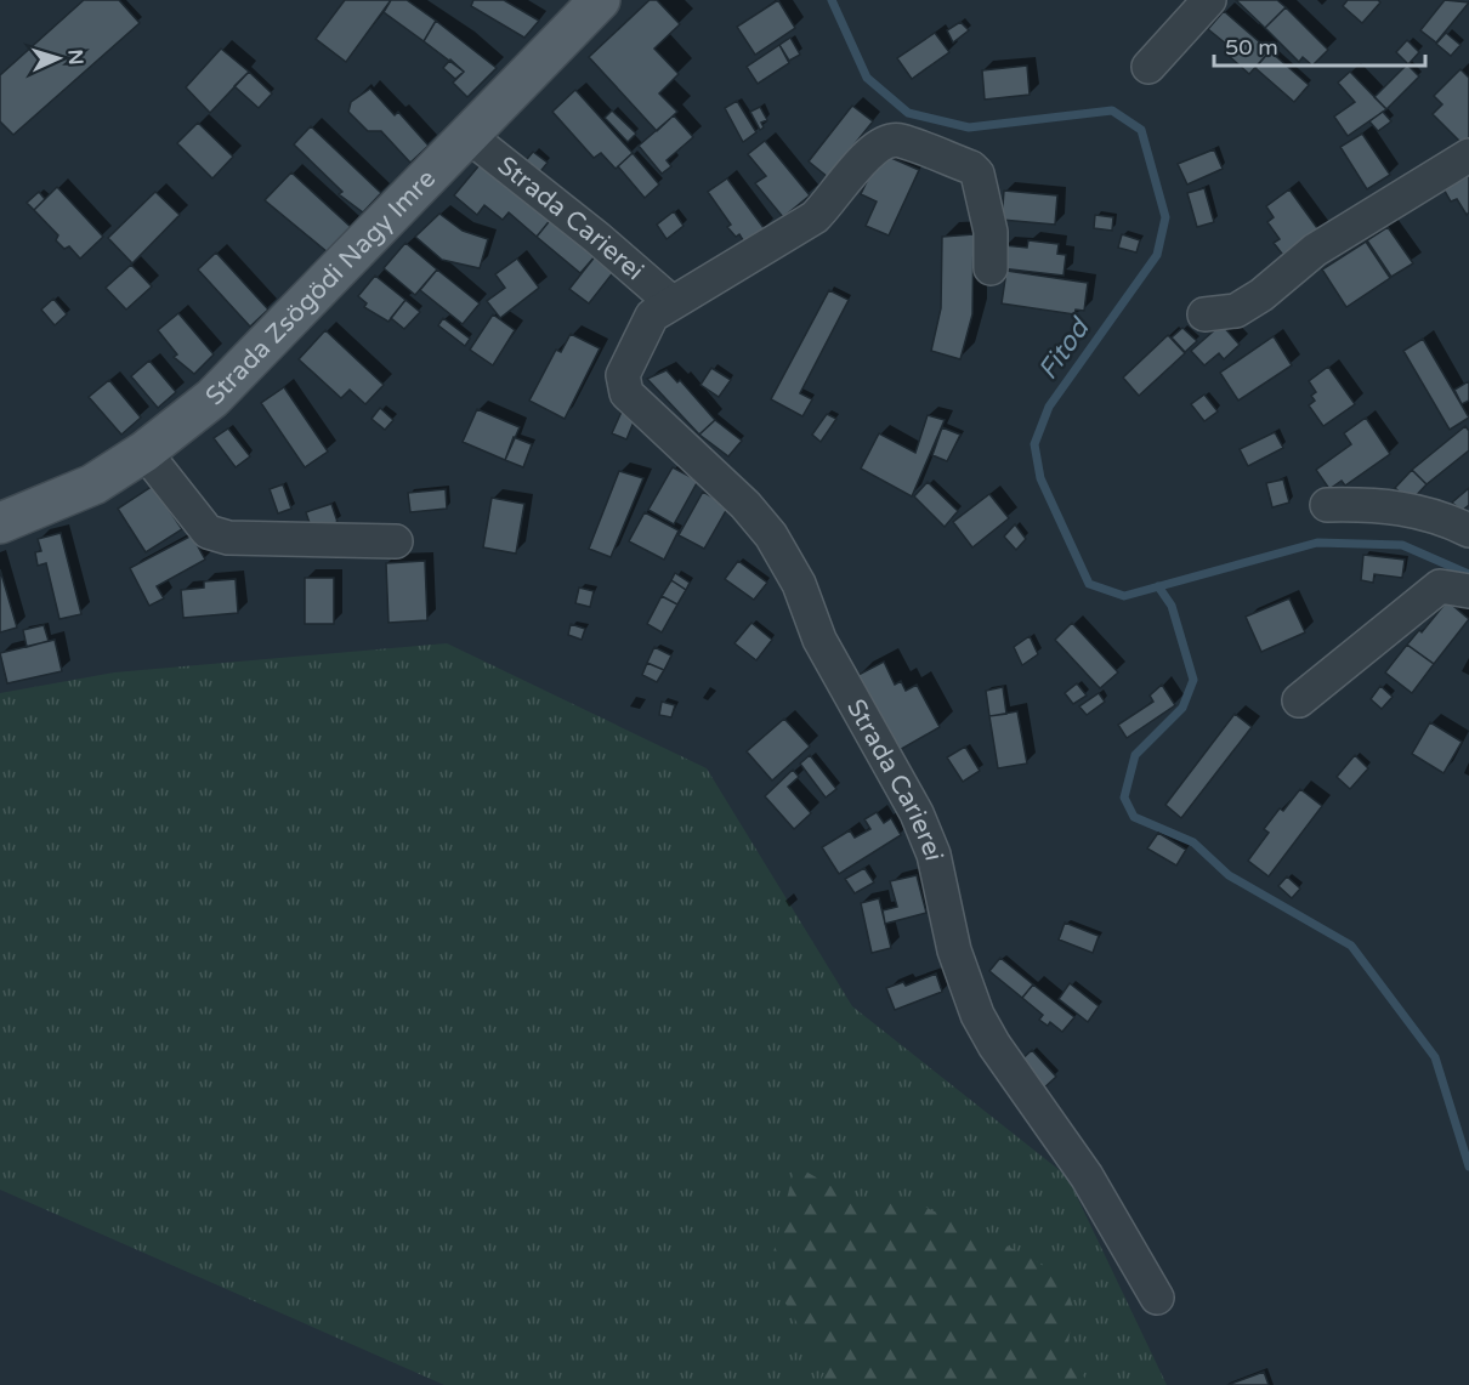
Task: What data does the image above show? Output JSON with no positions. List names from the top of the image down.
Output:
{
  "streets": {
    "main road": ["Strada Zsögödi Nagy Imre"],
    "street": ["Strada Carierei"]
  },
  "crossings": [
    ["Strada Carierei", "Strada Zsögödi Nagy Imre"]
  ],
  "water": ["Fitod"],
  "scale_bar": "50 m",
  "north": "right"
}
